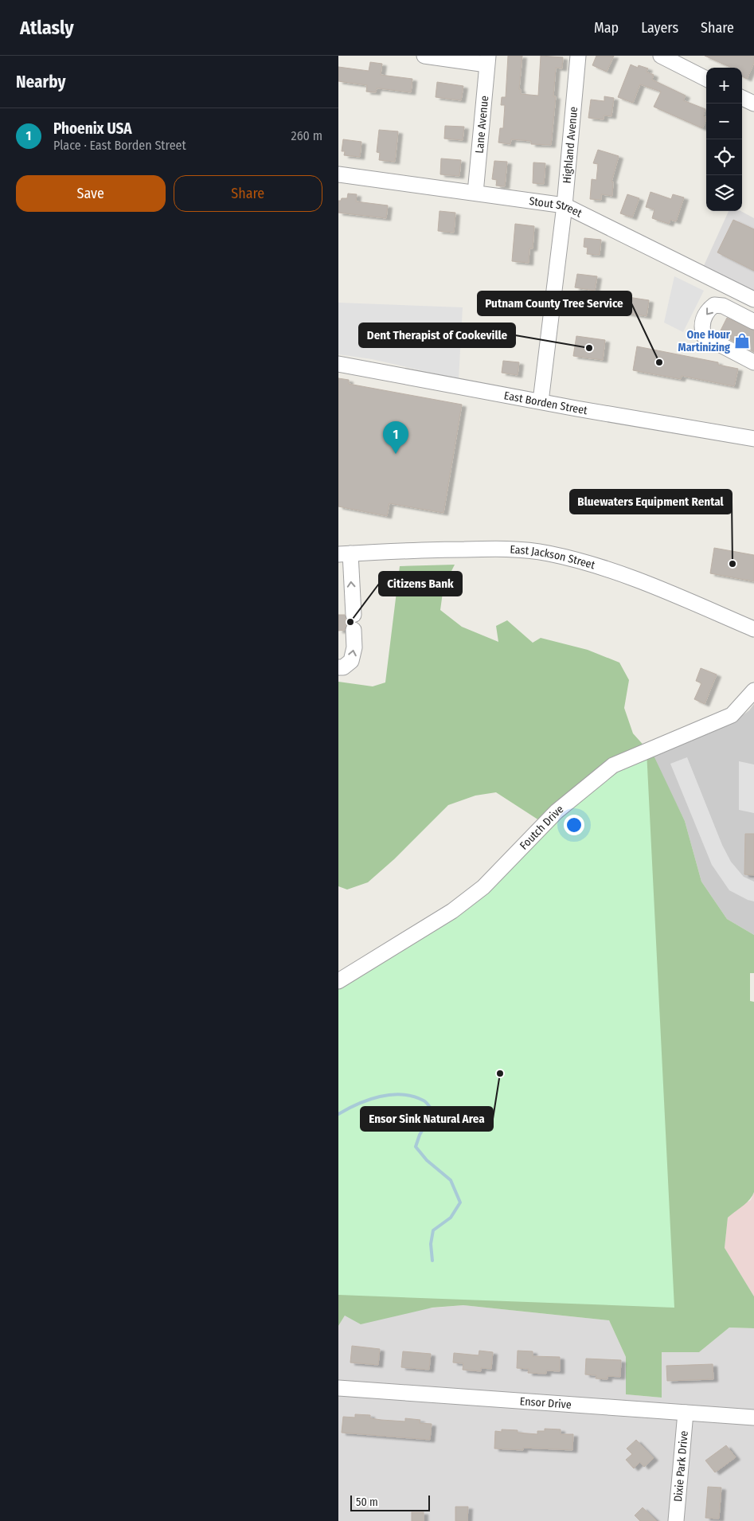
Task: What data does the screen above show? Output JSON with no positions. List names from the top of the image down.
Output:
{
  "streets": {
    "street": [
      "Lane Avenue",
      "Highland Avenue",
      "Stout Street",
      "East Borden Street",
      "East Jackson Street",
      "Foutch Drive",
      "Ensor Drive",
      "Dixie Park Drive"
    ]
  },
  "crossings": [
    ["Lane Avenue", "Stout Street"],
    ["Highland Avenue", "Stout Street"],
    ["Highland Avenue", "East Borden Street"],
    ["Ensor Drive", "Dixie Park Drive"]
  ],
  "places": {
    "shop": ["One Hour Martinizing"],
    "other": [
      "Dent Therapist of Cookeville",
      "Putnam County Tree Service",
      "Bluewaters Equipment Rental",
      "Citizens Bank",
      "Ensor Sink Natural Area"
    ]
  },
  "scale_bar": "50 m",
  "page": {
    "header": "Atlasly",
    "nav": ["Map", "Layers", "Share"],
    "heading": "Nearby",
    "map_buttons": ["+", "−"],
    "list": [
      {
        "mark": "1",
        "name": "Phoenix USA",
        "note": "Place · East Borden Street",
        "value": "260 m"
      }
    ],
    "buttons": ["Save", "Share"],
    "pins": "1",
    "scale": "50 m"
  }
}
